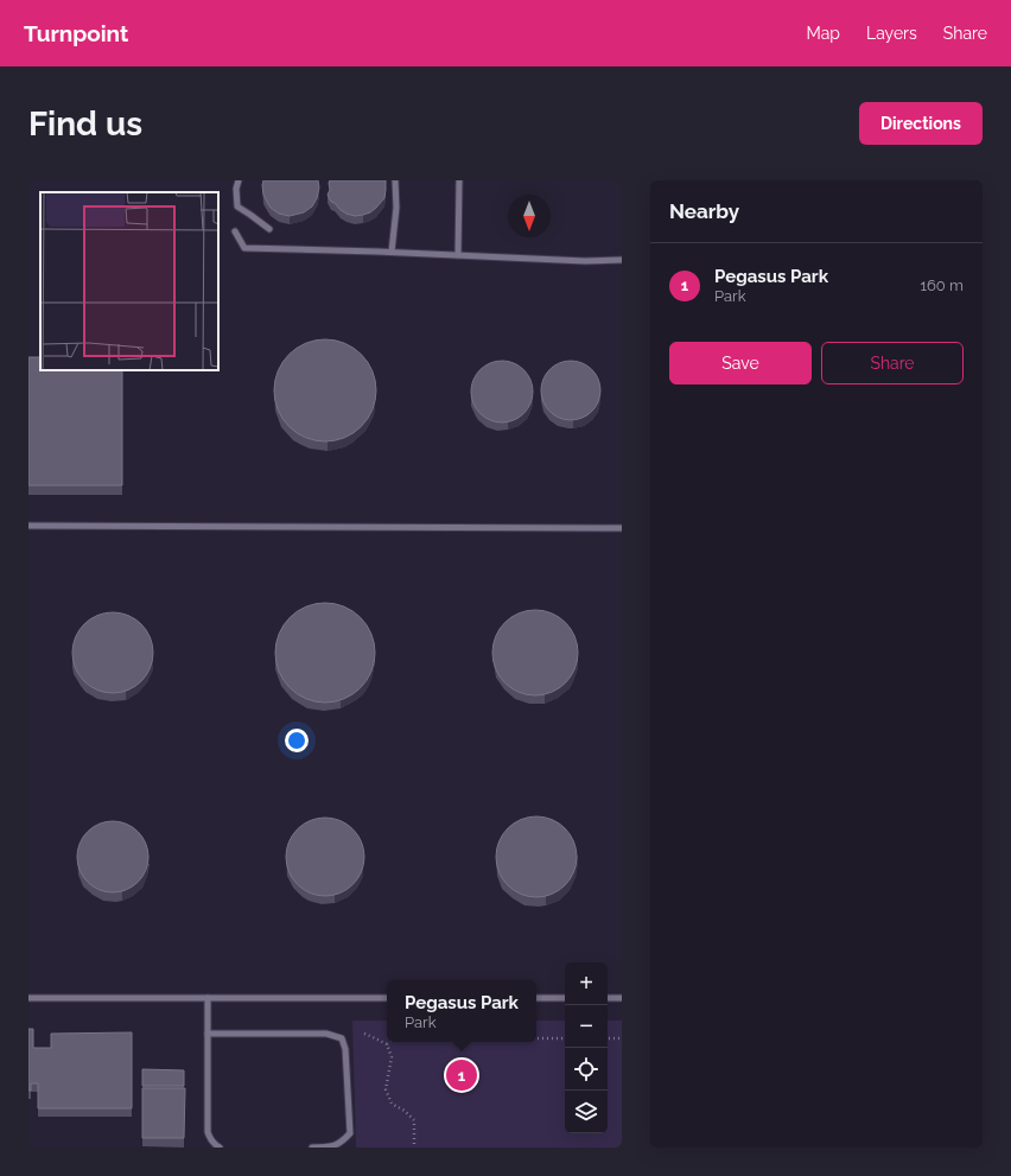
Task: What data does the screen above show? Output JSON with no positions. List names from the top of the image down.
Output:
{
  "north": "bottom",
  "page": {
    "header": "Turnpoint",
    "nav": ["Map", "Layers", "Share"],
    "buttons": [
      "Directions",
      ["Save", "Share"]
    ],
    "title": "Find us",
    "heading": "Nearby",
    "list": [
      {
        "mark": "1",
        "name": "Pegasus Park",
        "note": "Park",
        "value": "160 m"
      }
    ],
    "map_buttons": ["+", "−"],
    "popup": ["Pegasus Park", "Park"],
    "pins": "1"
  }
}
